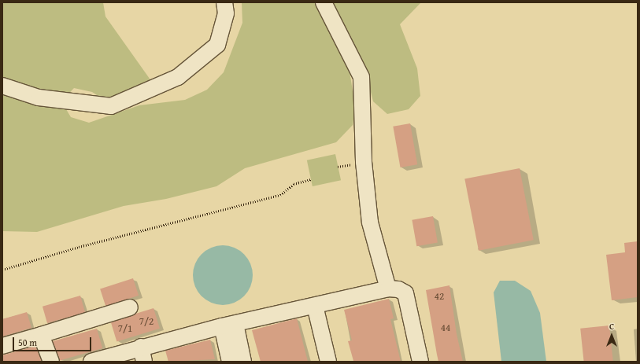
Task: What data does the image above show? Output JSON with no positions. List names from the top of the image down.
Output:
{
  "house_numbers": [
    "42",
    "7/2",
    "44",
    "7/1"
  ],
  "scale_bar": "50 m",
  "north": "top"
}
